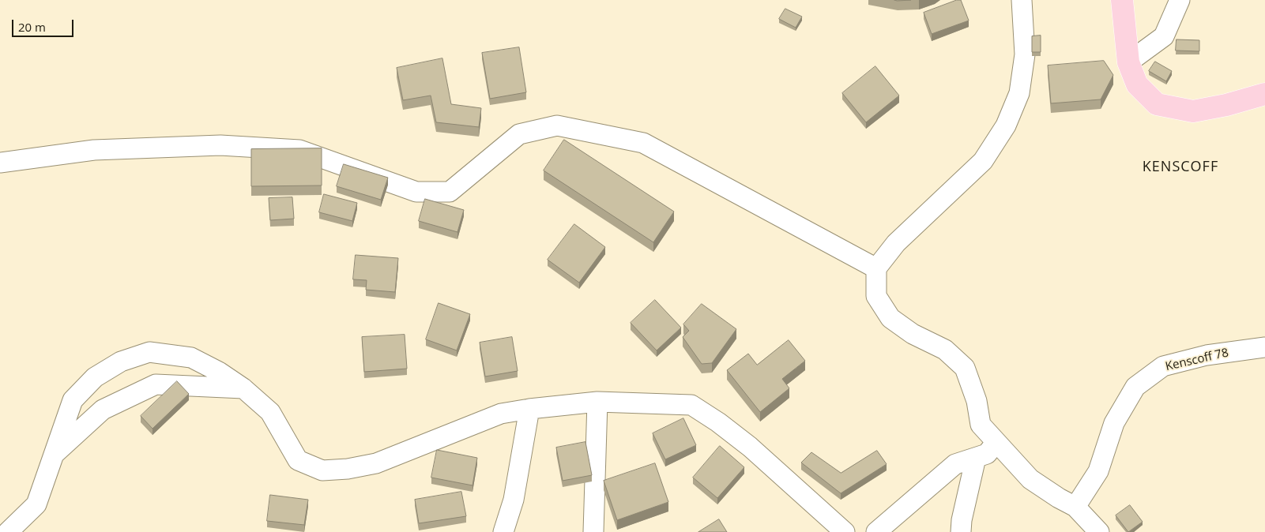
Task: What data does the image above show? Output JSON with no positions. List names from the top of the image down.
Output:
{
  "streets": {
    "street": ["Kenscoff 78"]
  },
  "districts": ["KENSCOFF"],
  "scale_bar": "20 m"
}
